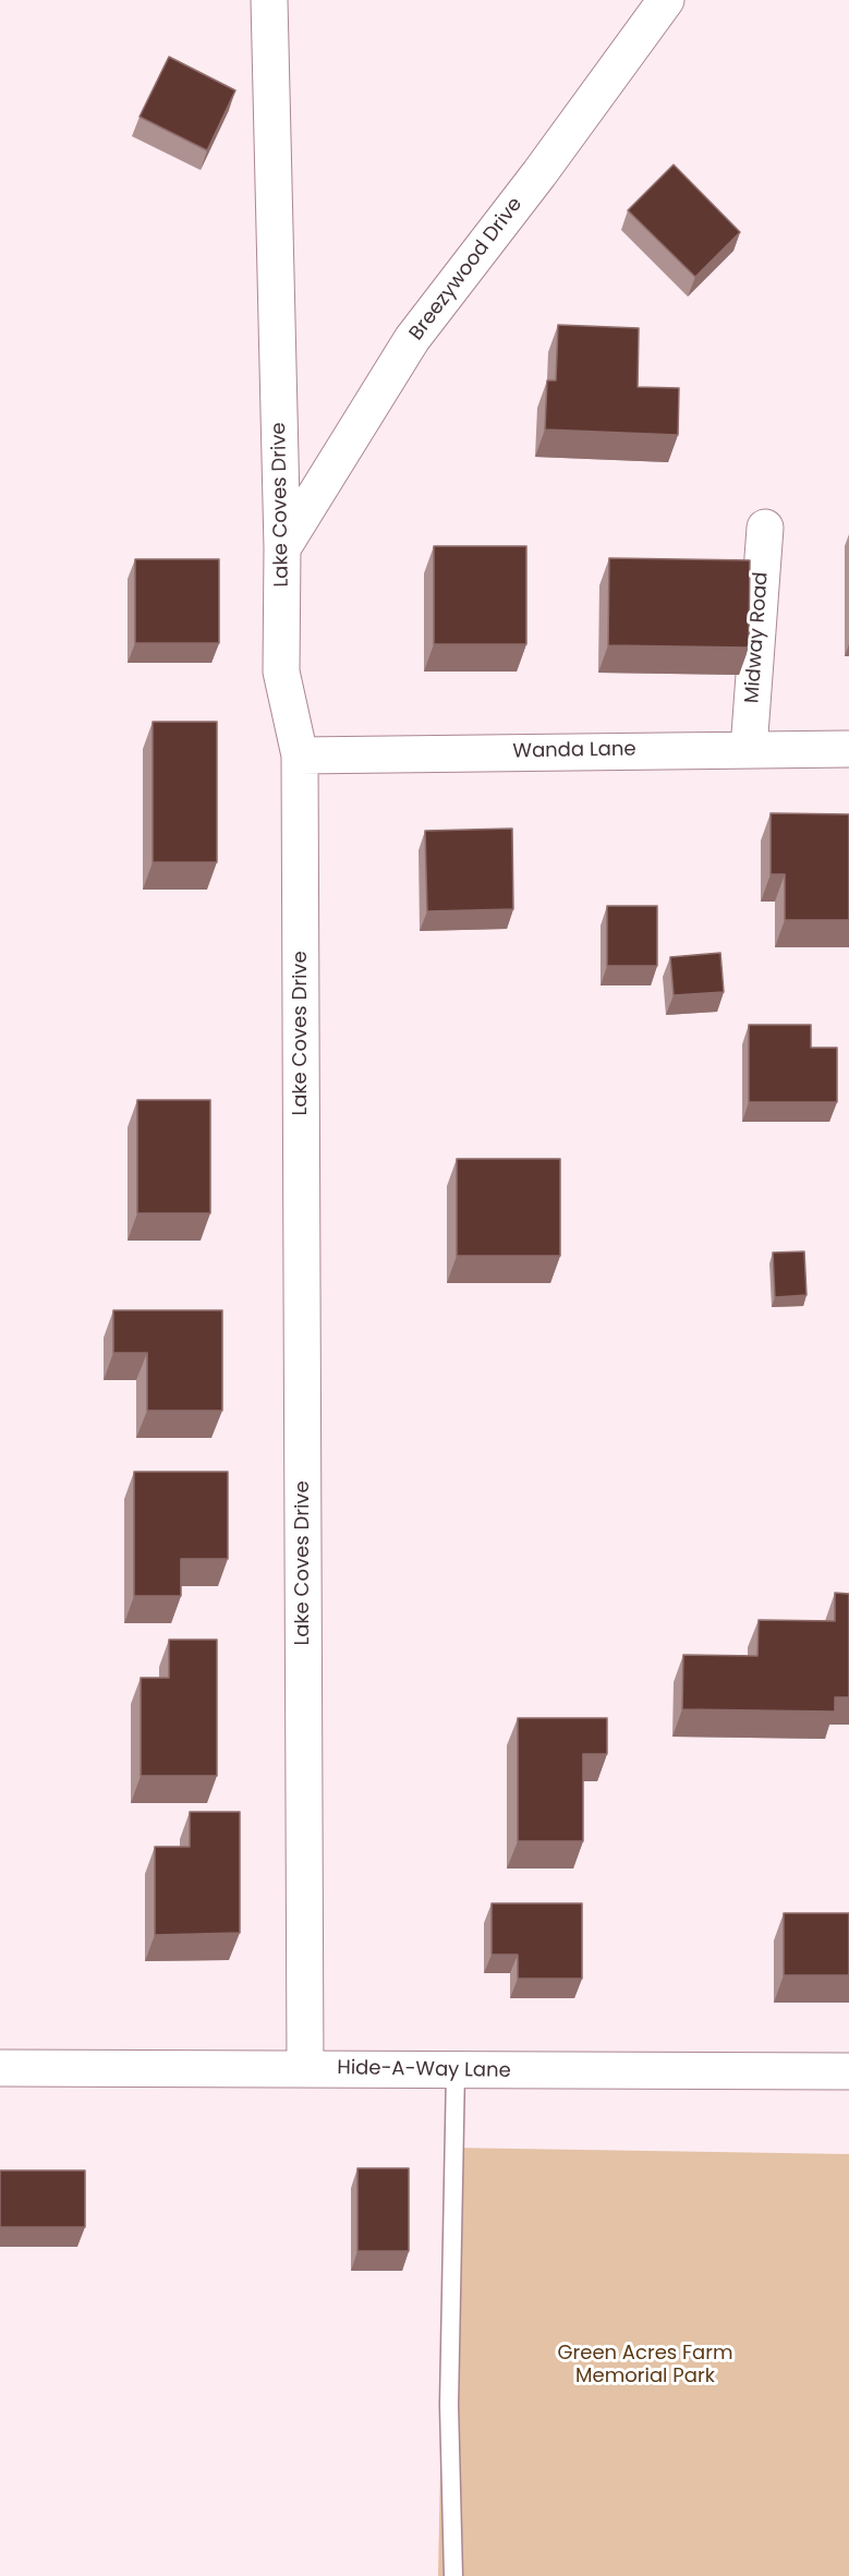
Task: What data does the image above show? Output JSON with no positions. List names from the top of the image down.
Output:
{
  "streets": {
    "street": [
      "Breezywood Drive",
      "Lake Coves Drive",
      "Midway Road",
      "Wanda Lane",
      "Hide-A-Way Lane"
    ]
  },
  "crossings": [
    ["Breezywood Drive", "Lake Coves Drive"],
    ["Lake Coves Drive", "Wanda Lane"],
    ["Lake Coves Drive", "Hide-A-Way Lane"],
    ["Midway Road", "Wanda Lane"]
  ],
  "parks": ["Green Acres Farm Memorial Park"]
}
